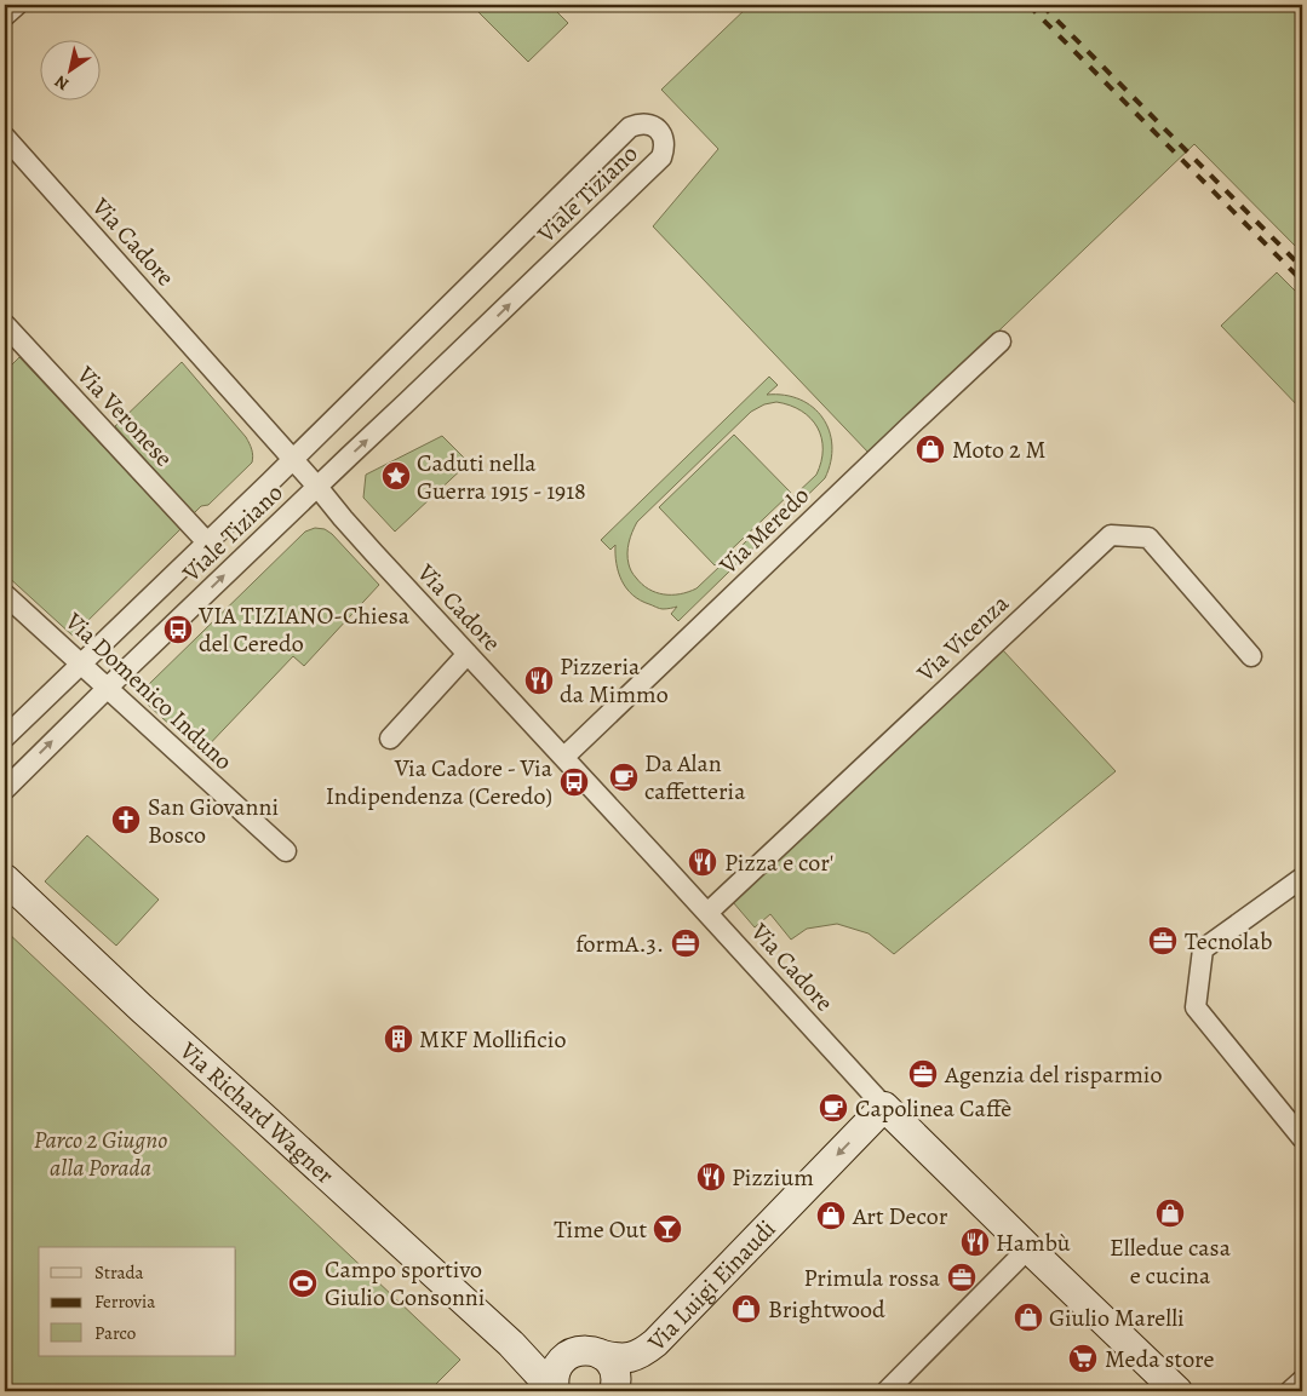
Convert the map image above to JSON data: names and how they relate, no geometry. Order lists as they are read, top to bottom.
{
  "streets": {
    "street": [
      "Viale Tiziano",
      "Via Cadore",
      "Via Veronese",
      "Via Meredo",
      "Via Vicenza",
      "Via Domenico Induno",
      "Via Richard Wagner",
      "Via Luigi Einaudi"
    ]
  },
  "crossings": [
    ["Viale Tiziano", "Via Cadore"],
    ["Viale Tiziano", "Via Veronese"],
    ["Viale Tiziano", "Via Domenico Induno"],
    ["Via Cadore", "Via Meredo"],
    ["Via Cadore", "Via Vicenza"],
    ["Via Cadore", "Via Luigi Einaudi"],
    ["Via Richard Wagner", "Via Luigi Einaudi"]
  ],
  "parks": ["Parco 2 Giugno alla Porada"],
  "places": {
    "shop": [
      "Moto 2 M",
      "Elledue casa e cucina",
      "Art Decor",
      "Brightwood",
      "Giulio Marelli"
    ],
    "place": ["Caduti nella Guerra 1915 - 1918"],
    "bus stop": ["VIA TIZIANO-Chiesa del Ceredo", "Via Cadore - Via Indipendenza (Ceredo)"],
    "restaurant": [
      "Pizzeria da Mimmo",
      "Pizza e cor'",
      "Pizzium",
      "Hambù"
    ],
    "cafe": ["Da Alan caffetteria", "Capolinea Caffè"],
    "church": ["San Giovanni Bosco"],
    "office": [
      "Tecnolab",
      "formA.3.",
      "Agenzia del risparmio",
      "Primula rossa"
    ],
    "building": ["MKF Mollificio"],
    "bar": ["Time Out"],
    "sports": ["Campo sportivo Giulio Consonni"],
    "supermarket": ["Meda store"]
  },
  "legend": ["Strada", "Ferrovia", "Parco"],
  "north": "bottom left"
}
